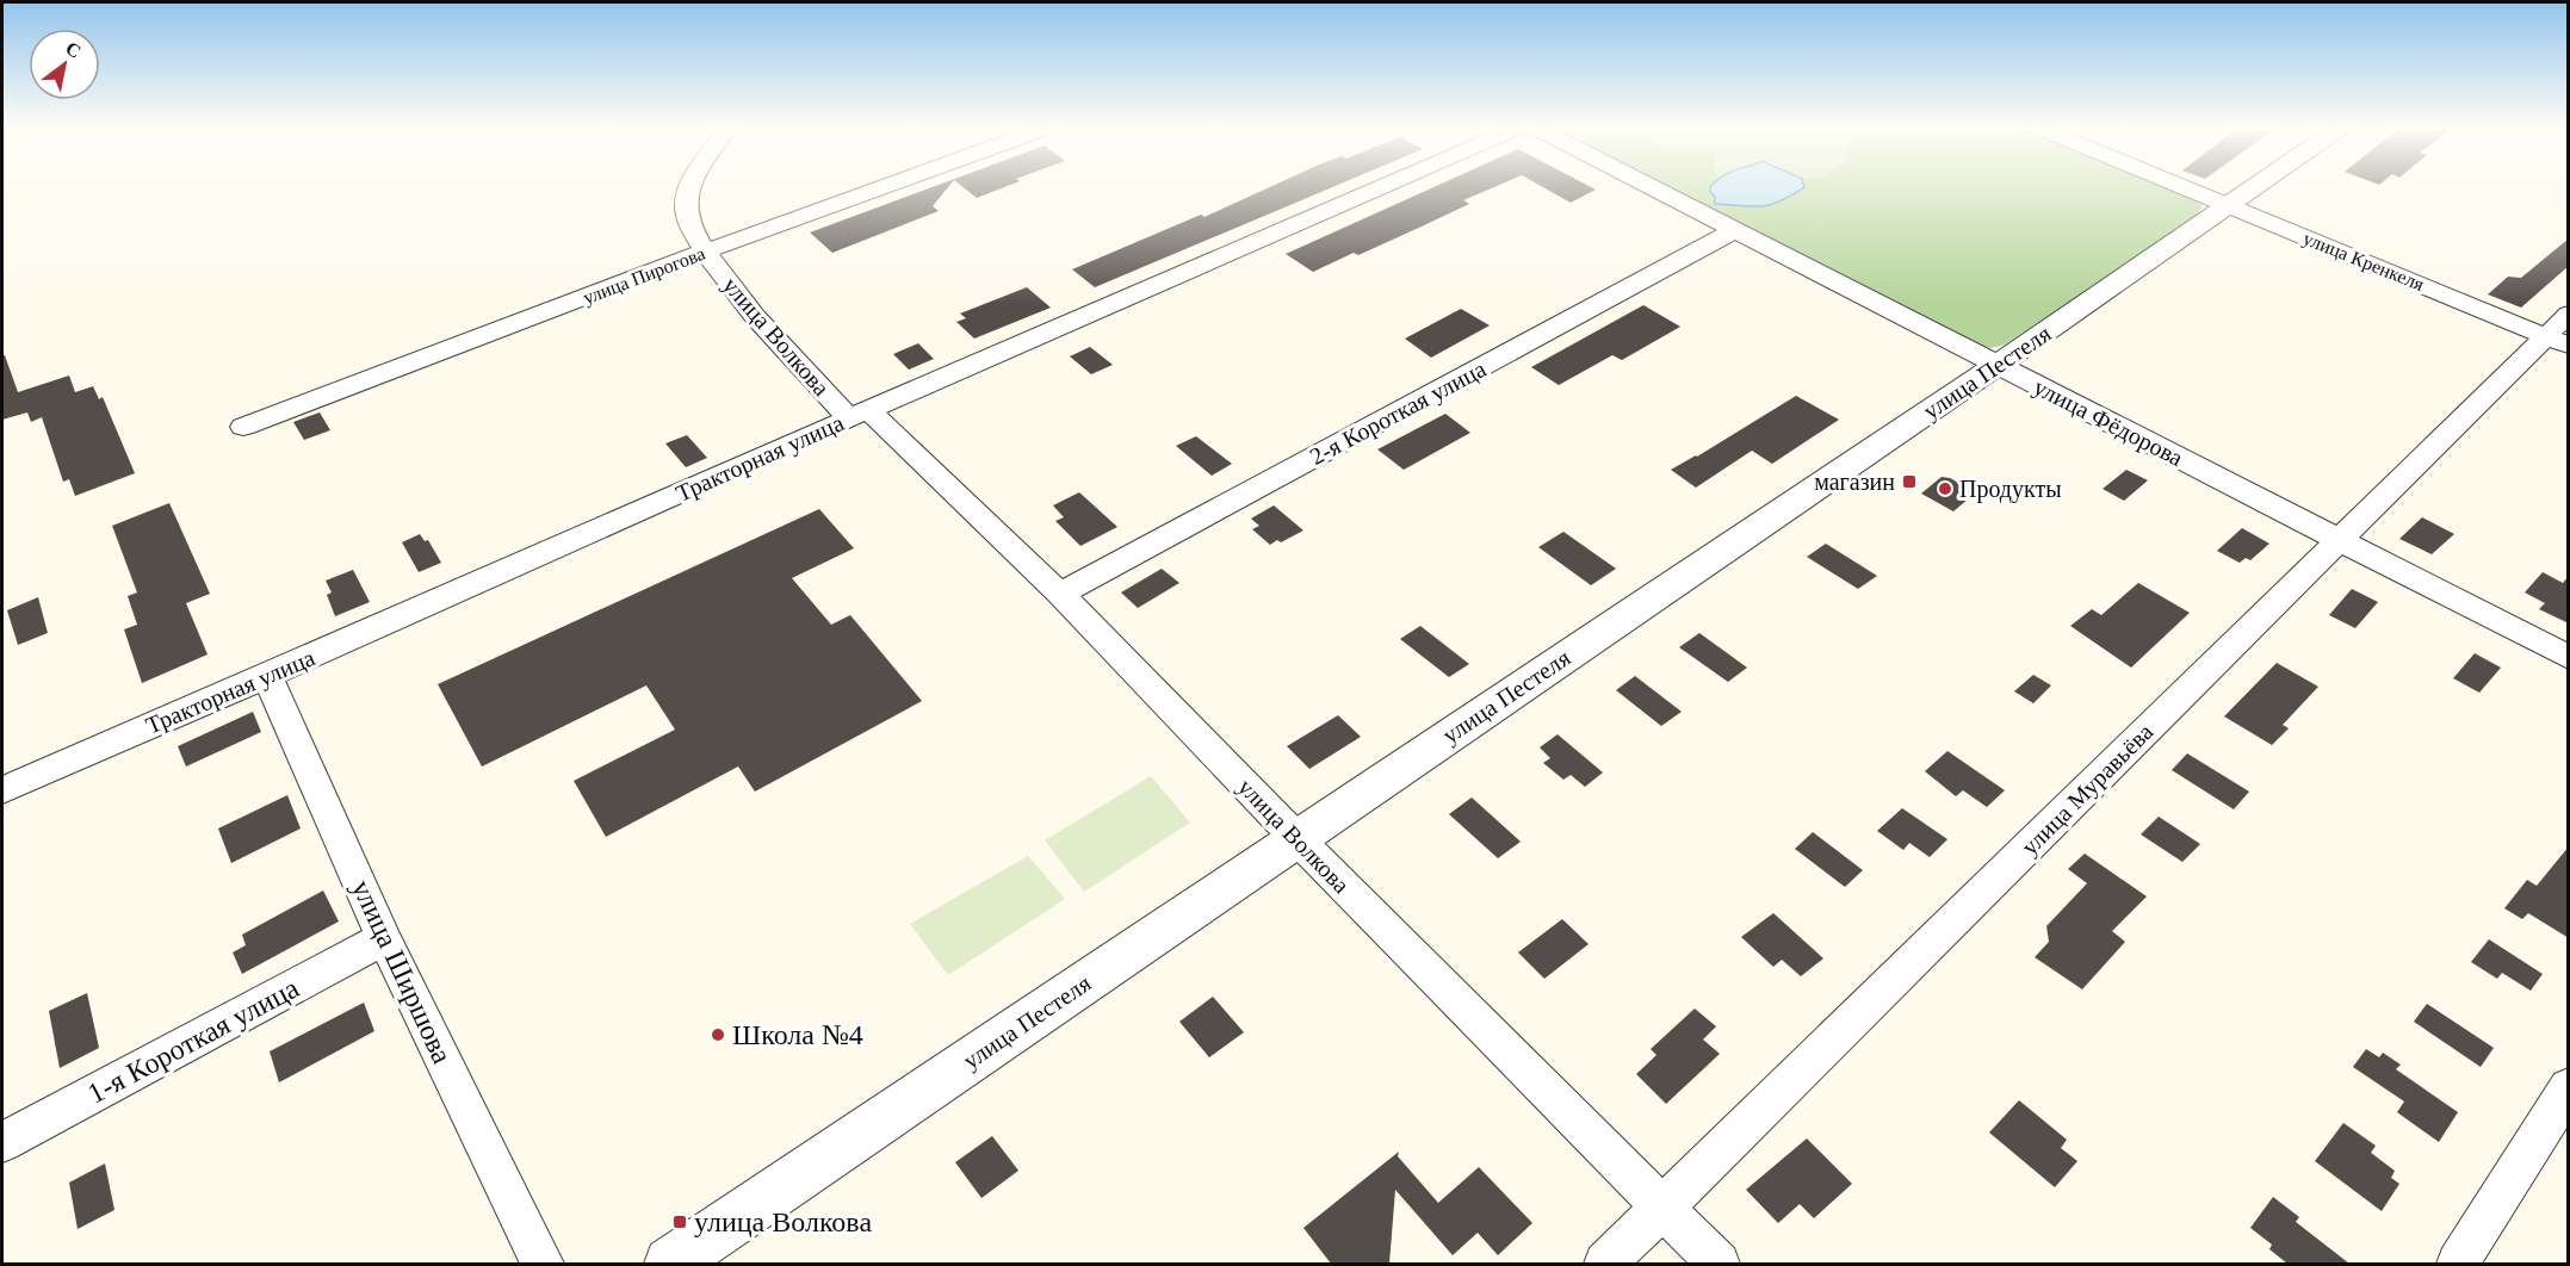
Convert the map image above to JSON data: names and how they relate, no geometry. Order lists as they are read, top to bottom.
{
  "streets": {
    "street": [
      "улица Кренкеля",
      "улица Пирогова",
      "улица Волкова",
      "улица Пестеля",
      "2-я Короткая улица",
      "улица Фёдорова",
      "Тракторная улица",
      "улица Муравьёва",
      "улица Ширшова",
      "1-я Короткая улица"
    ]
  },
  "crossings": [
    ["улица Кренкеля", "улица Пестеля"],
    ["улица Кренкеля", "улица Муравьёва"],
    ["улица Пирогова", "улица Волкова"],
    ["улица Волкова", "улица Пестеля"],
    ["улица Волкова", "2-я Короткая улица"],
    ["улица Волкова", "Тракторная улица"],
    ["улица Волкова", "улица Муравьёва"],
    ["улица Пестеля", "улица Фёдорова"],
    ["2-я Короткая улица", "улица Фёдорова"],
    ["улица Фёдорова", "улица Муравьёва"],
    ["Тракторная улица", "улица Ширшова"],
    ["улица Ширшова", "1-я Короткая улица"]
  ],
  "places": {
    "transit": ["магазин", "улица Волкова"],
    "other": ["Продукты", "Школа №4"]
  },
  "north": "top right"
}
